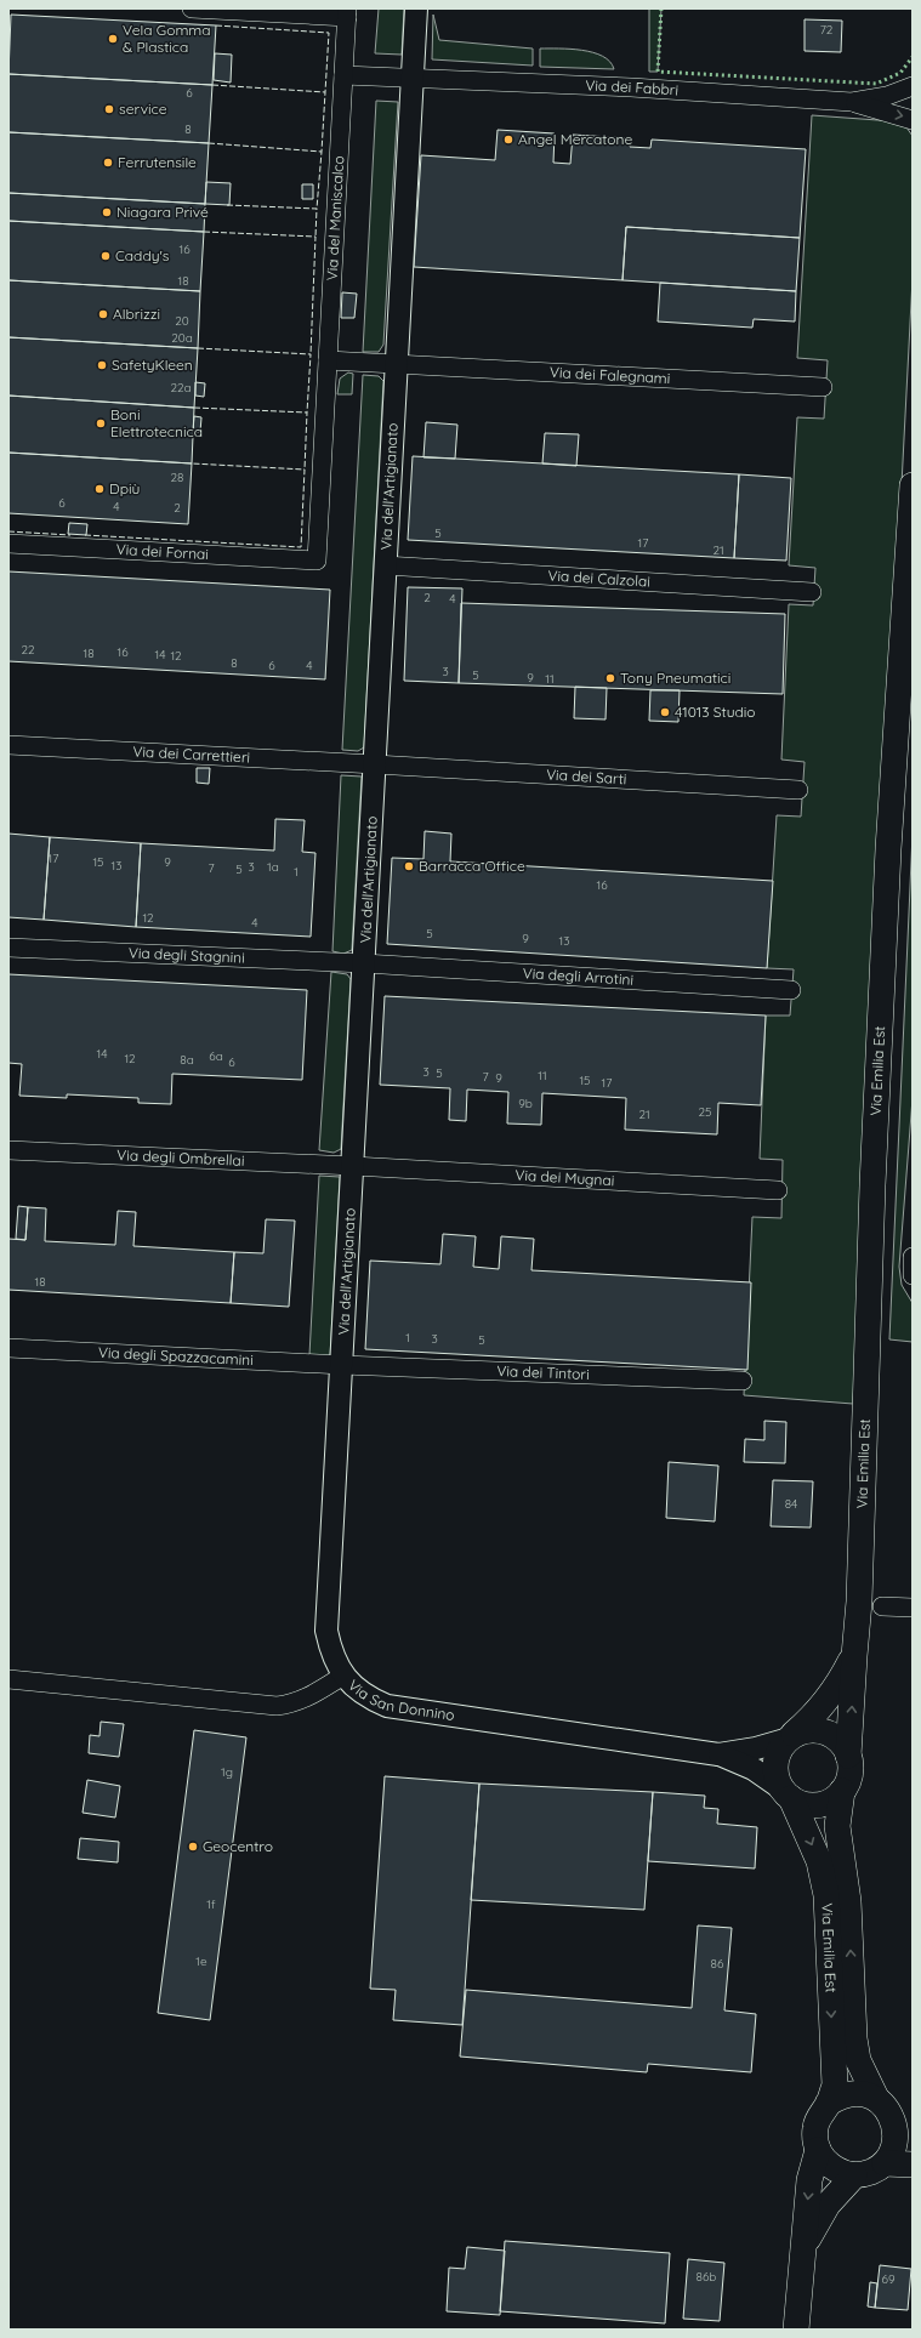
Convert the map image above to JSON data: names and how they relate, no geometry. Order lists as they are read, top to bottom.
{
  "streets": {
    "main road": ["Via Emilia Est"],
    "street": [
      "Via dei Fabbri",
      "Via del Maniscalco",
      "Via dei Falegnami",
      "Via dell'Artigianato",
      "Via dei Fornai",
      "Via dei Calzolai",
      "Via dei Carrettieri",
      "Via dei Sarti",
      "Via degli Stagnini",
      "Via degli Arrotini",
      "Via degli Ombrellai",
      "Via dei Mugnai",
      "Via degli Spazzacamini",
      "Via dei Tintori",
      "Via San Donnino"
    ]
  },
  "crossings": [
    ["Via dei Fabbri", "Via dell'Artigianato"],
    ["Via del Maniscalco", "Via dei Fornai"],
    ["Via dei Falegnami", "Via dell'Artigianato"],
    ["Via dell'Artigianato", "Via dei Calzolai"],
    ["Via dell'Artigianato", "Via dei Carrettieri"],
    ["Via dell'Artigianato", "Via dei Sarti"],
    ["Via dell'Artigianato", "Via degli Stagnini"],
    ["Via dell'Artigianato", "Via degli Arrotini"],
    ["Via dell'Artigianato", "Via degli Ombrellai"],
    ["Via dell'Artigianato", "Via dei Mugnai"],
    ["Via dell'Artigianato", "Via degli Spazzacamini"],
    ["Via dell'Artigianato", "Via dei Tintori"],
    ["Via dell'Artigianato", "Via San Donnino"],
    ["Via dei Carrettieri", "Via dei Sarti"],
    ["Via degli Stagnini", "Via degli Arrotini"],
    ["Via Emilia Est", "Via San Donnino"],
    ["Via degli Ombrellai", "Via dei Mugnai"],
    ["Via degli Spazzacamini", "Via dei Tintori"]
  ],
  "places": [
    "Vela Gomma & Plastica",
    "service",
    "Angel Mercatone",
    "Ferrutensile",
    "Niagara Privé",
    "Caddy's",
    "Albrizzi",
    "SafetyKleen",
    "Boni Elettrotecnica",
    "Dpiù",
    "Tony Pneumatici",
    "41013 Studio",
    "Barracca Office",
    "Geocentro"
  ],
  "house_numbers": [
    "72",
    "6",
    "8",
    "16",
    "18",
    "20",
    "20a",
    "22a",
    "28",
    "6",
    "4",
    "2",
    "5",
    "17",
    "21",
    "2",
    "4",
    "22",
    "16",
    "18",
    "14",
    "12",
    "8",
    "6",
    "4",
    "3",
    "5",
    "9",
    "11",
    "17",
    "15",
    "9",
    "13",
    "3",
    "1a",
    "7",
    "5",
    "1",
    "16",
    "12",
    "4",
    "5",
    "9",
    "13",
    "14",
    "6a",
    "12",
    "8a",
    "6",
    "3",
    "5",
    "11",
    "7",
    "9",
    "15",
    "17",
    "9b",
    "25",
    "21",
    "18",
    "1",
    "3",
    "5",
    "84",
    "1g",
    "1f",
    "1e",
    "86",
    "86b",
    "69"
  ]
}
